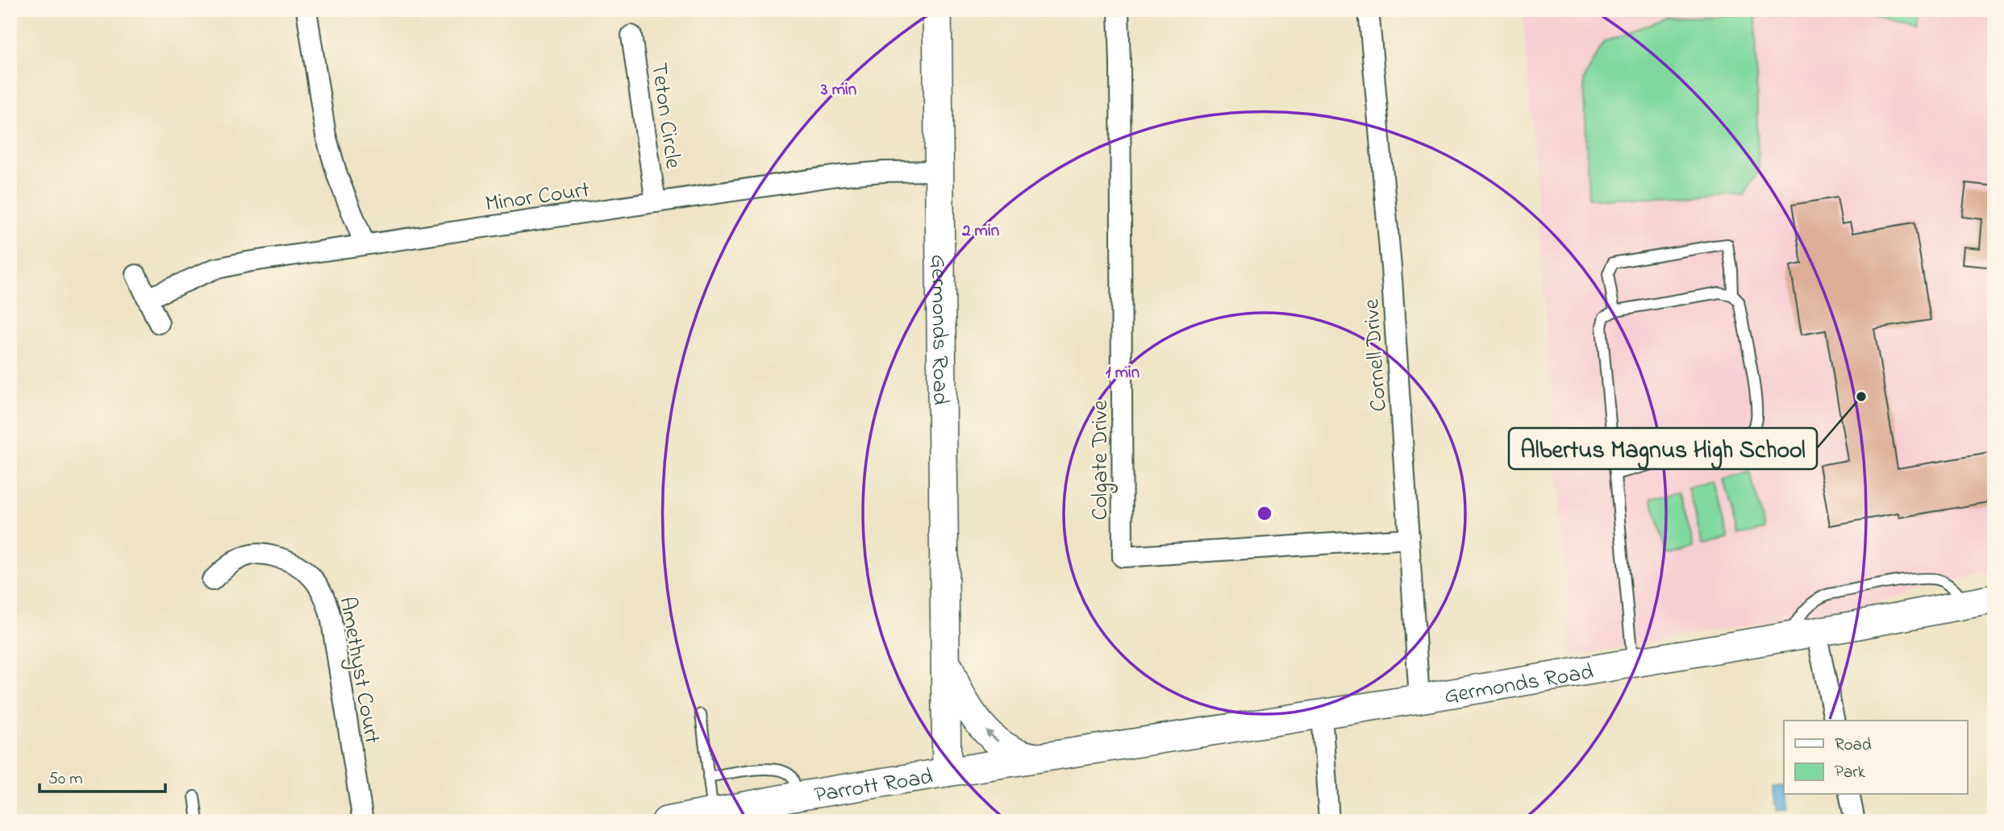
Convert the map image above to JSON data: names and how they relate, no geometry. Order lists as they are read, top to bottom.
{
  "streets": {
    "street": [
      "Teton Circle",
      "Minor Court",
      "Germonds Road",
      "Cornell Drive",
      "Colgate Drive",
      "Amethyst Court",
      "Parrott Road"
    ]
  },
  "crossings": [
    ["Teton Circle", "Minor Court"],
    ["Minor Court", "Germonds Road"],
    ["Germonds Road", "Cornell Drive"],
    ["Germonds Road", "Parrott Road"],
    ["Cornell Drive", "Colgate Drive"]
  ],
  "places": ["Albertus Magnus High School"],
  "legend": ["Road", "Park"],
  "scale_bar": "50 m",
  "rings": ["3 min", "2 min", "1 min"]
}
